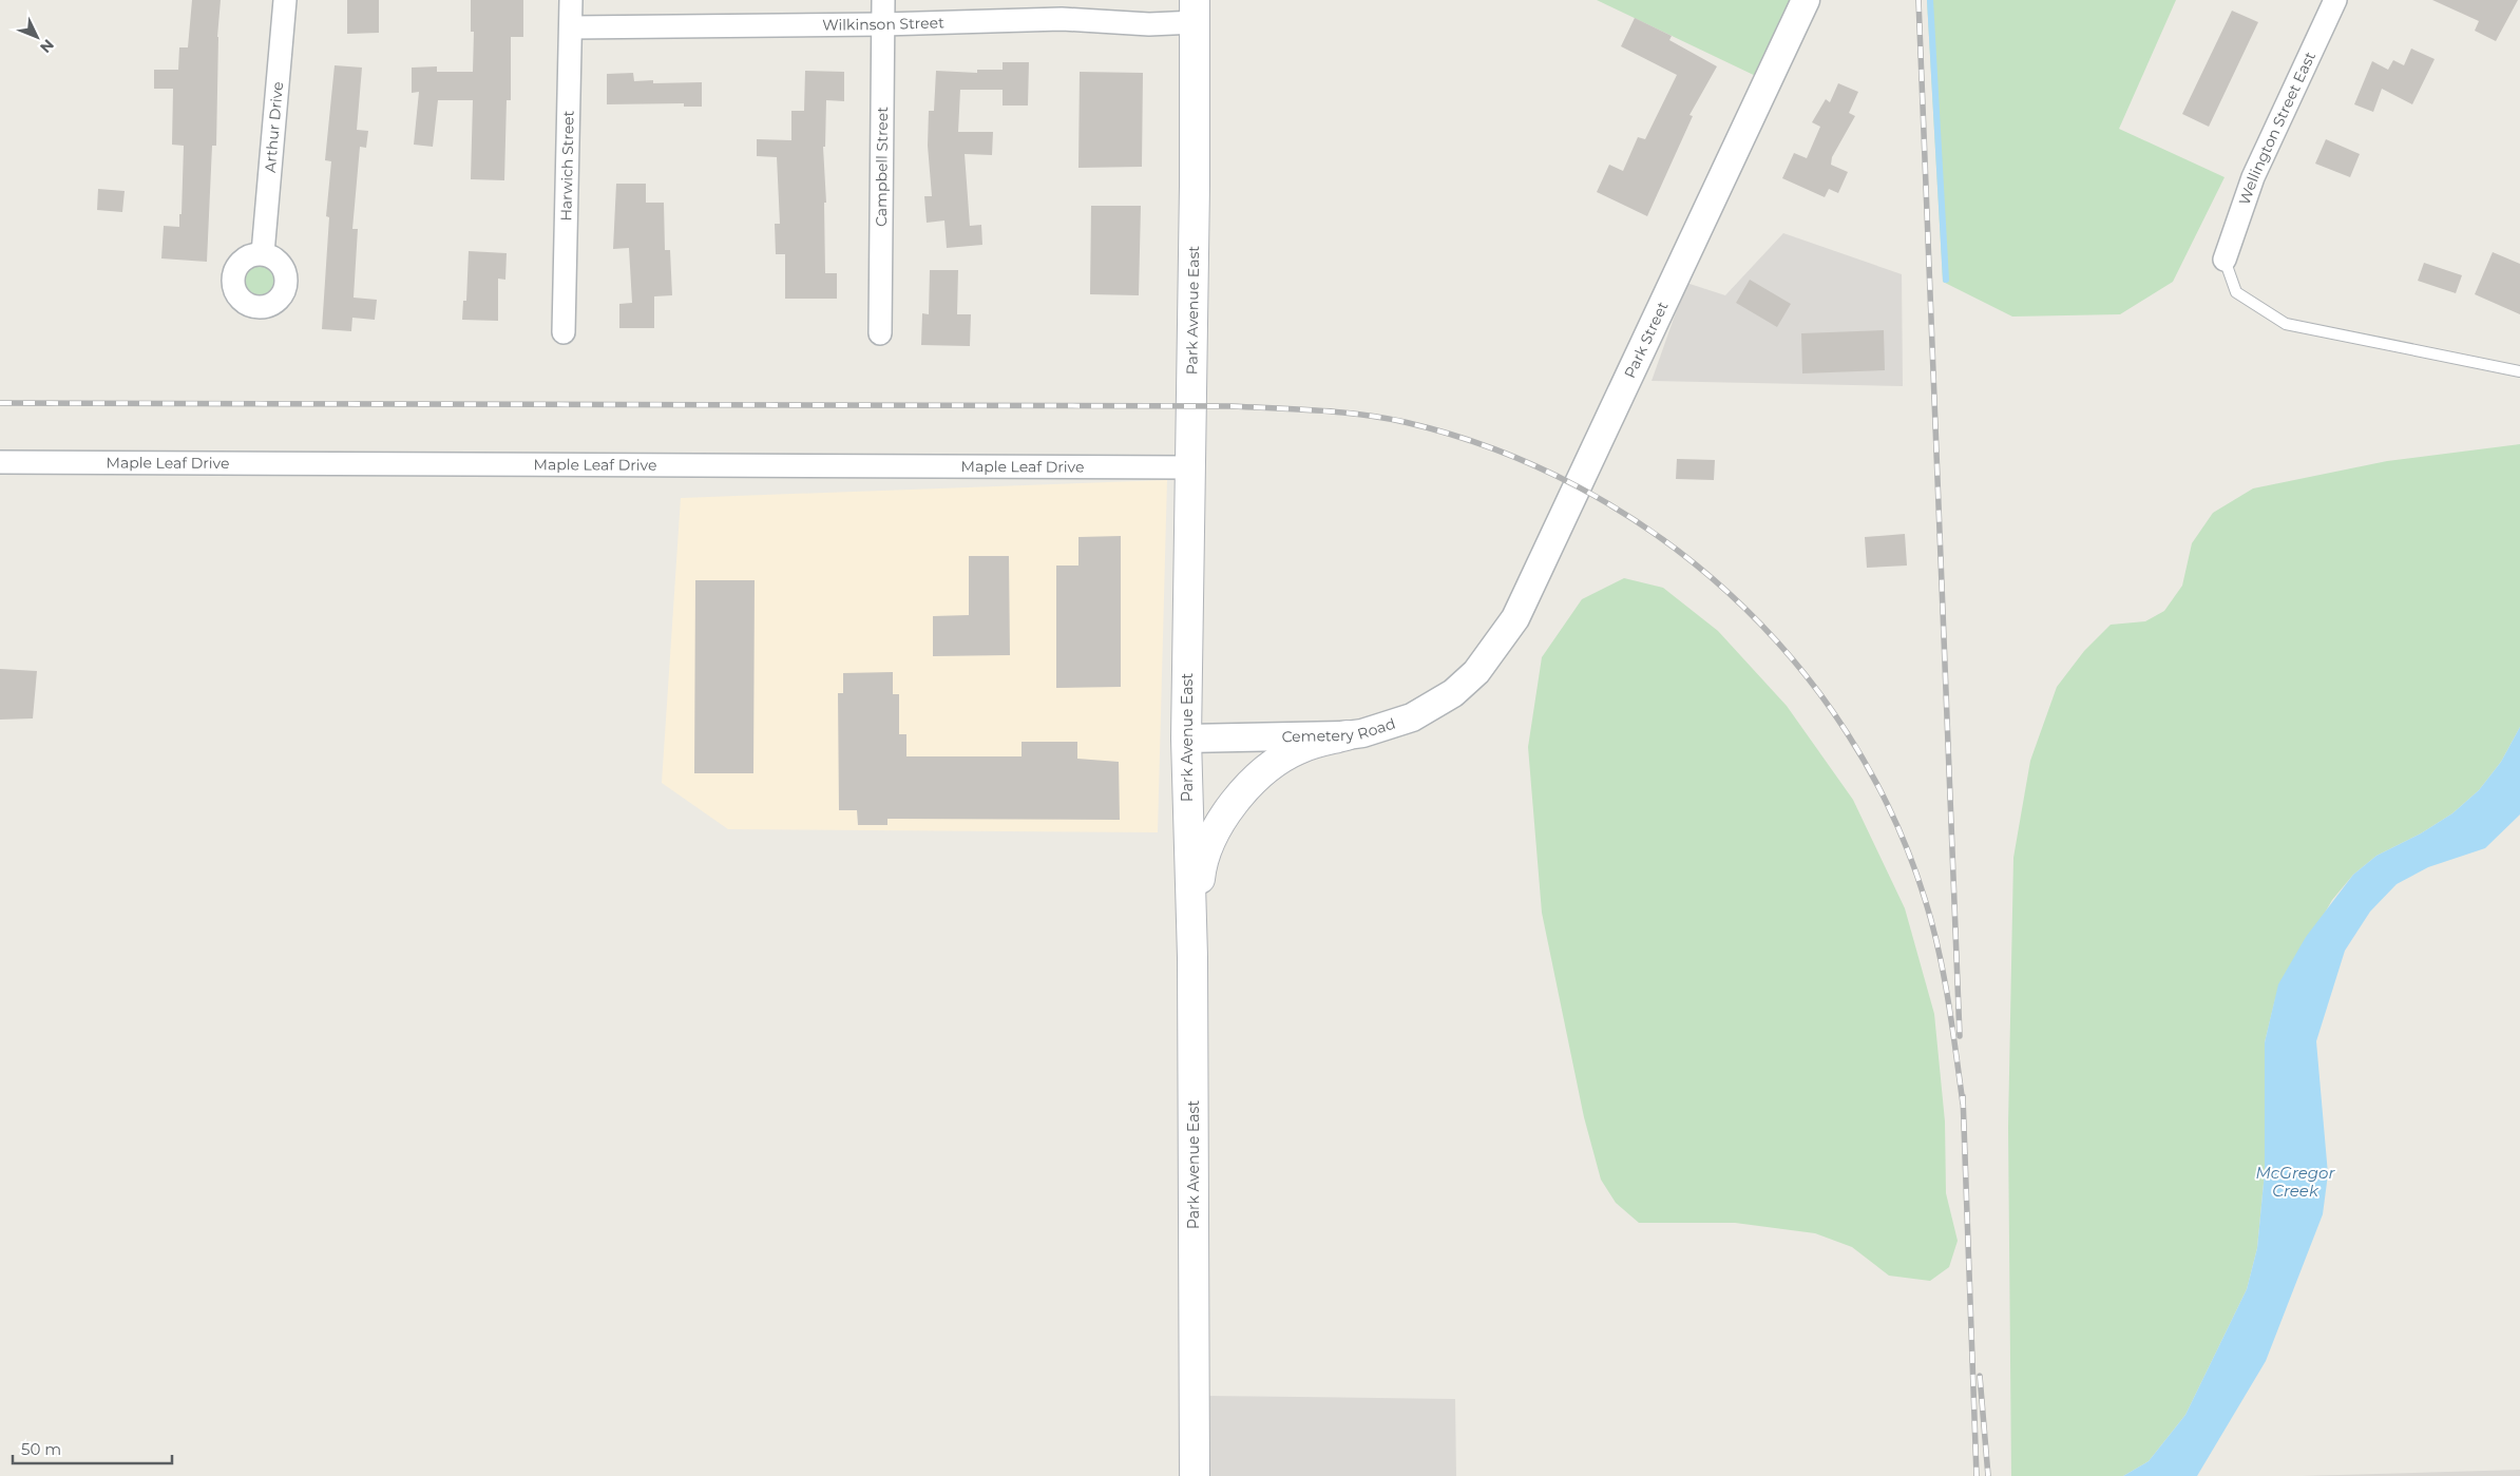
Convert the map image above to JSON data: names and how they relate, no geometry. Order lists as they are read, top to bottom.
{
  "streets": {
    "main road": ["Park Avenue East"],
    "street": [
      "Wilkinson Street",
      "Arthur Drive",
      "Wellington Street East",
      "Harwich Street",
      "Campbell Street",
      "Park Street",
      "Maple Leaf Drive",
      "Cemetery Road"
    ]
  },
  "crossings": [
    ["Wilkinson Street", "Harwich Street"],
    ["Wilkinson Street", "Campbell Street"],
    ["Wilkinson Street", "Park Avenue East"],
    ["Park Avenue East", "Maple Leaf Drive"],
    ["Park Avenue East", "Cemetery Road"],
    ["Park Street", "Cemetery Road"]
  ],
  "water": ["McGregor Creek"],
  "scale_bar": "50 m",
  "north": "bottom right"
}
